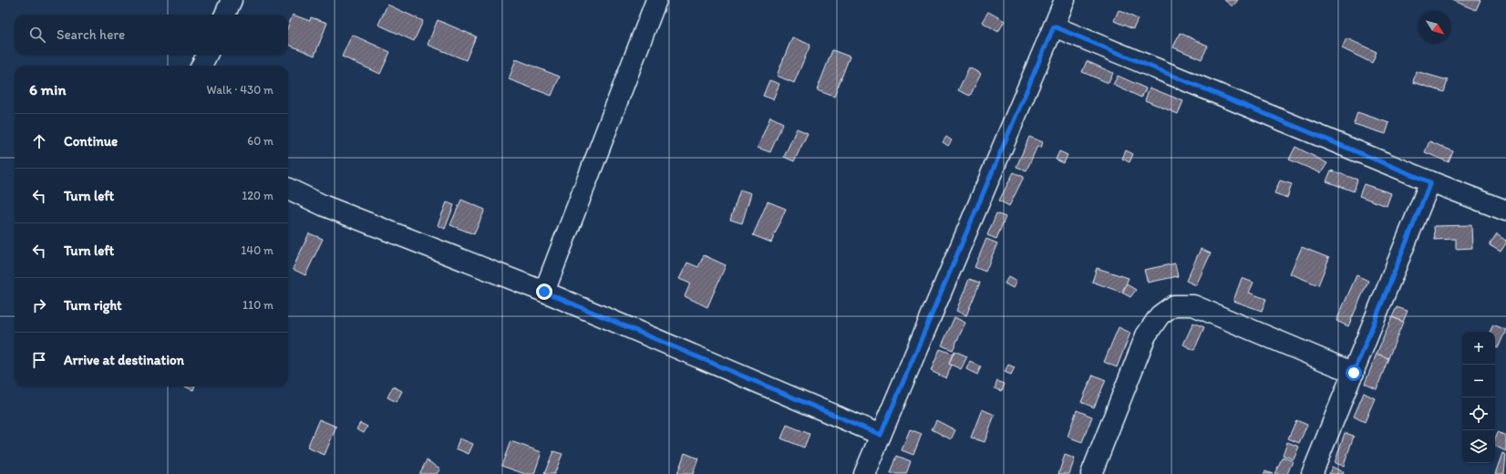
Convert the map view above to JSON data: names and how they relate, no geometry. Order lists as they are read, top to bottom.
{
  "north": "bottom right",
  "page": {
    "search": "Search here",
    "heading": ["6 min", "Walk · 430 m"],
    "list": [
      ["Continue", "60 m"],
      ["Turn left", "120 m"],
      ["Turn left", "140 m"],
      ["Turn right", "110 m"],
      "Arrive at destination"
    ],
    "map_buttons": ["+", "−"]
  }
}
